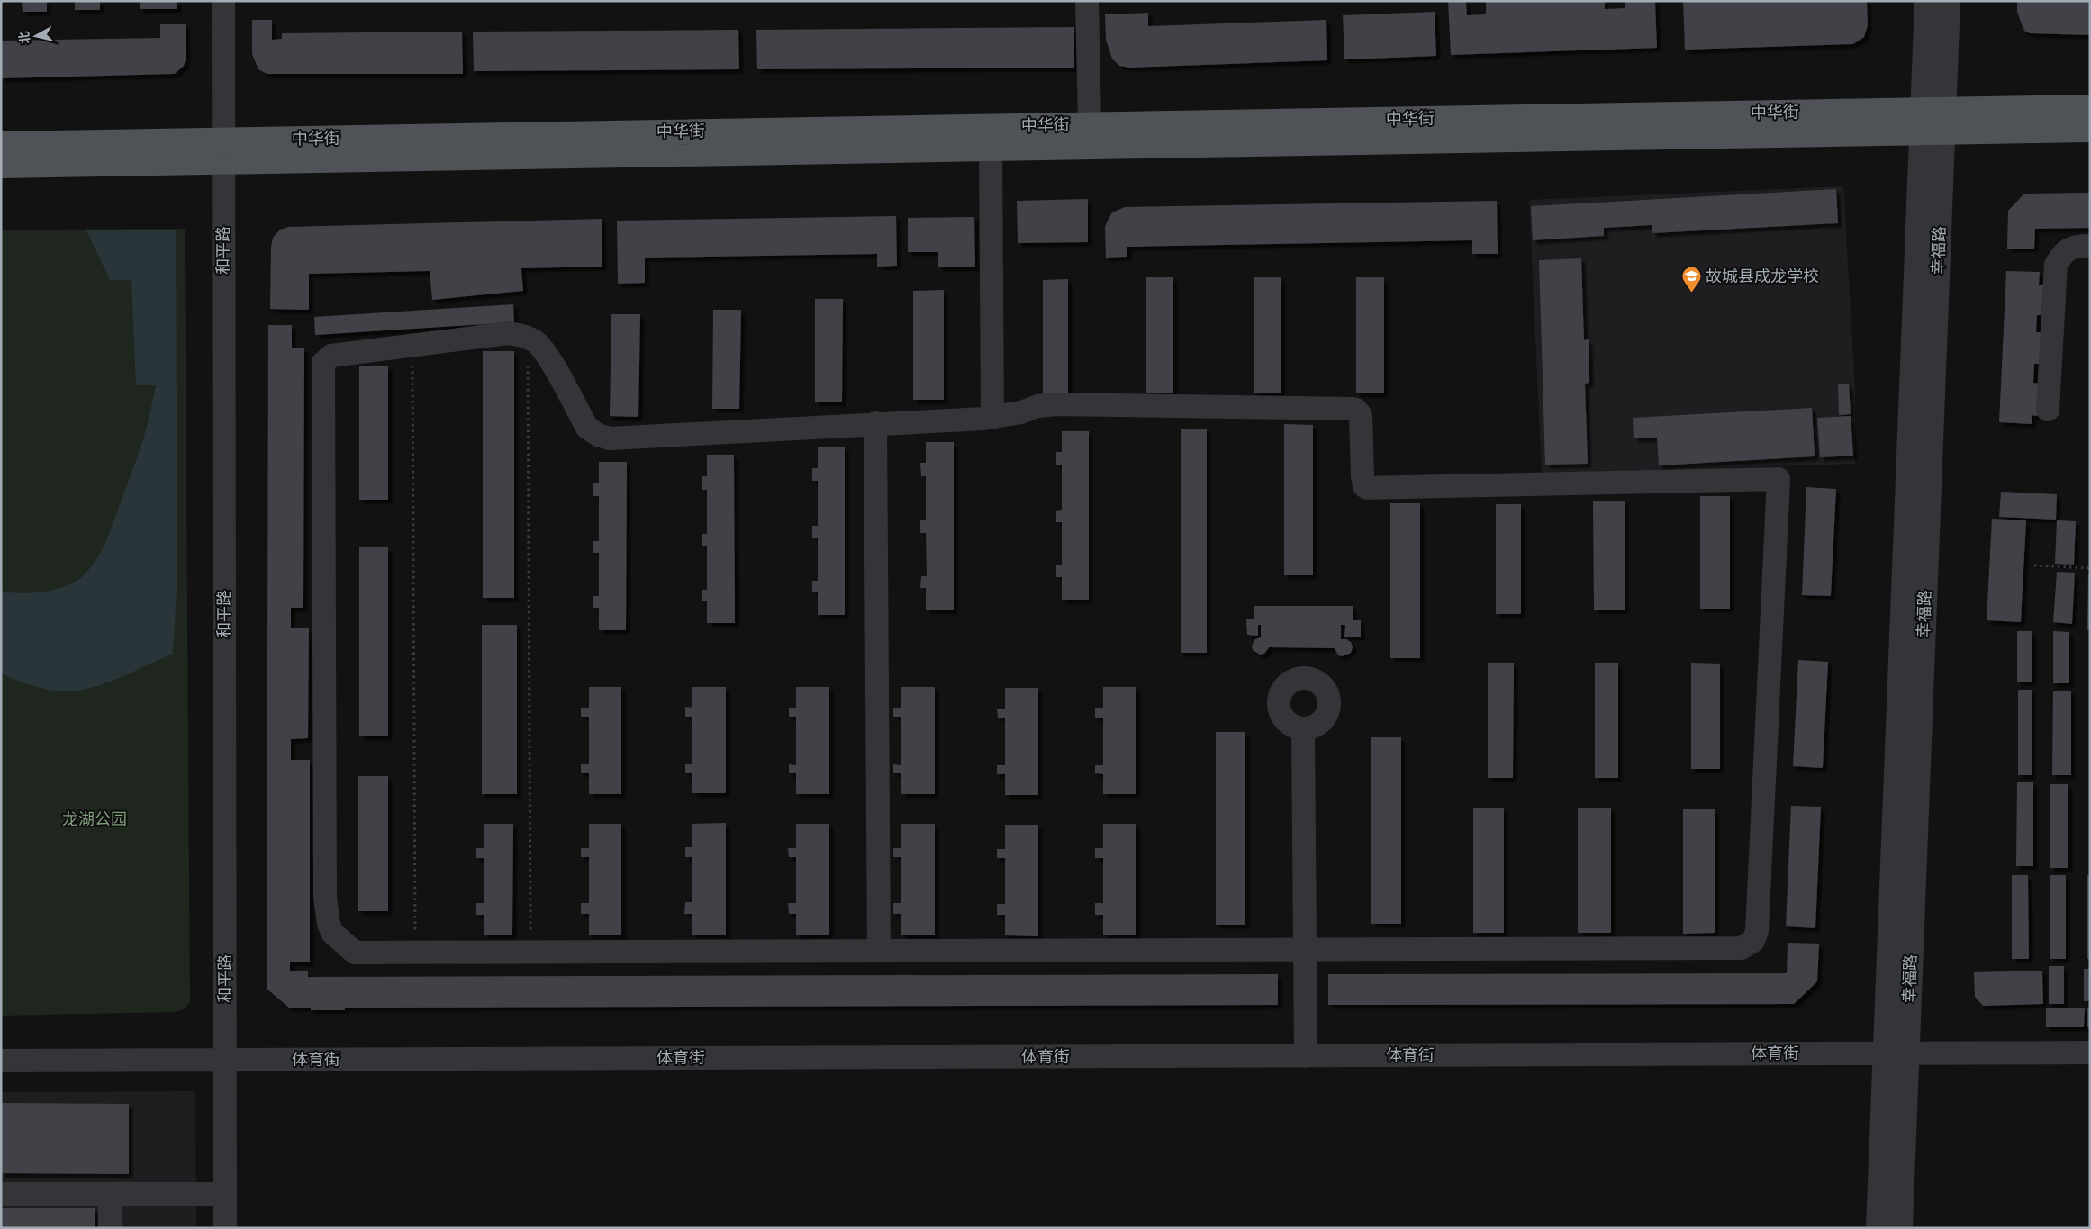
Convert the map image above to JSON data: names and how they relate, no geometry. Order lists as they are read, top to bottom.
{
  "streets": {
    "main road": ["中华街"],
    "street": ["和平路", "幸福路", "体育街"]
  },
  "crossings": [
    ["中华街", "和平路"],
    ["中华街", "幸福路"],
    ["和平路", "体育街"],
    ["幸福路", "体育街"]
  ],
  "parks": ["龙湖公园"],
  "places": {
    "school or university": ["故城县成龙学校"]
  },
  "north": "left"
}
